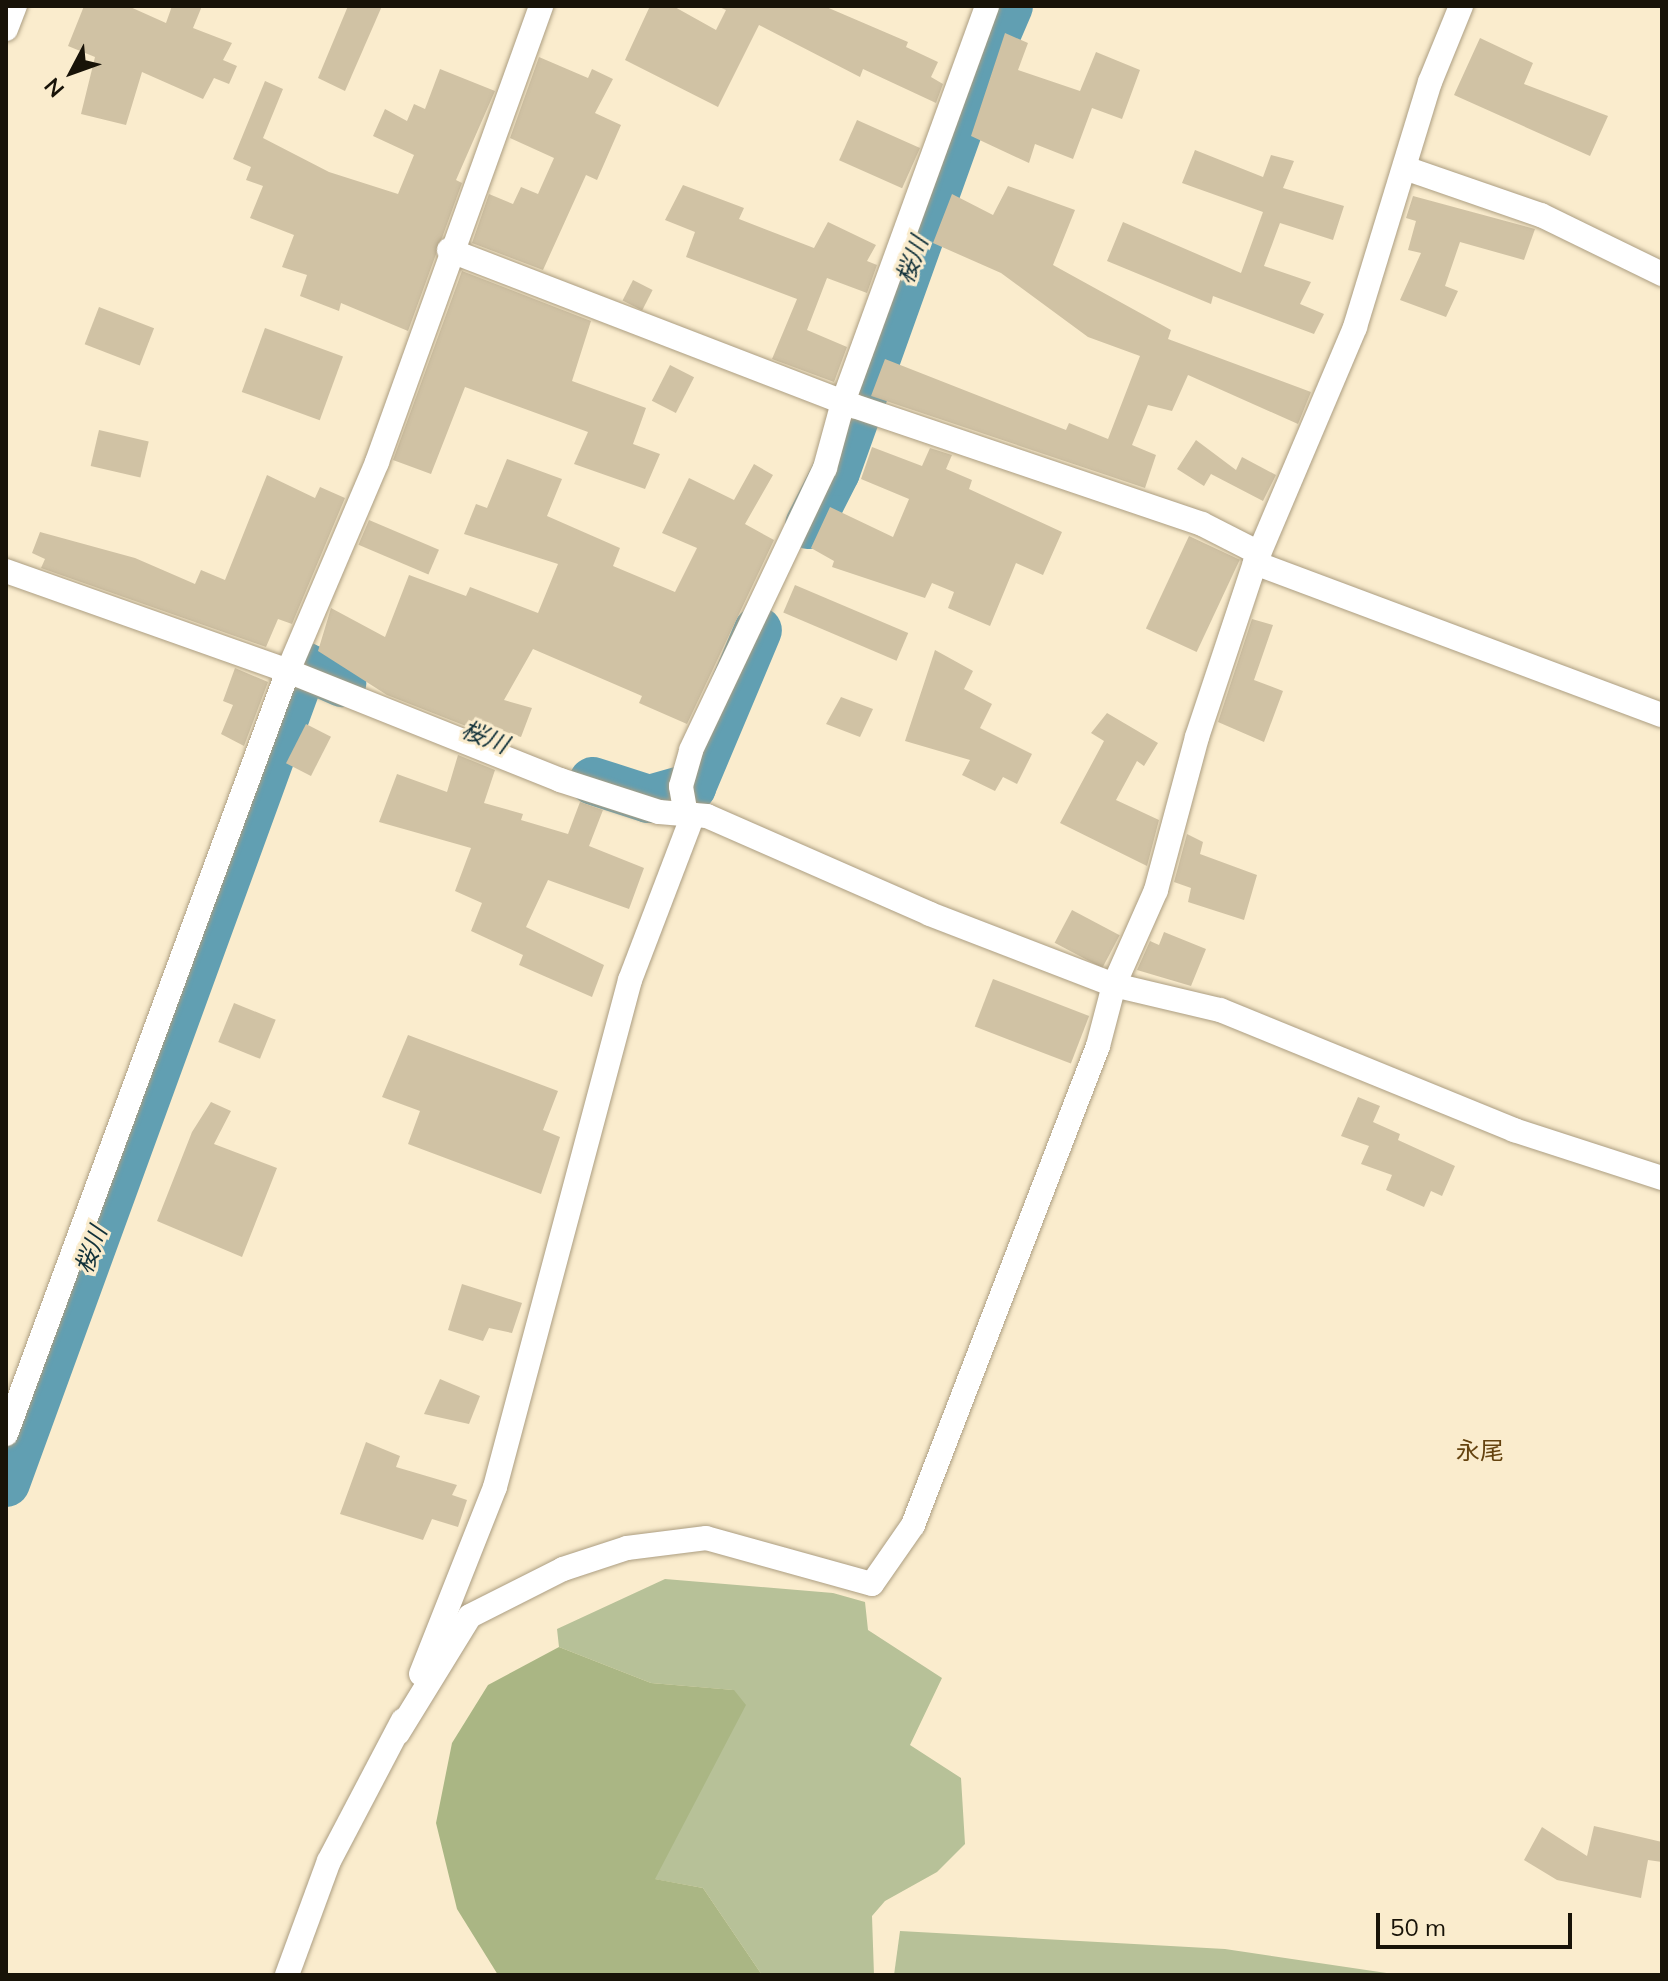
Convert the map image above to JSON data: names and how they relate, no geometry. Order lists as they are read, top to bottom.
{
  "districts": ["永尾"],
  "water": ["桜川"],
  "scale_bar": "50 m",
  "north": "bottom left"
}
